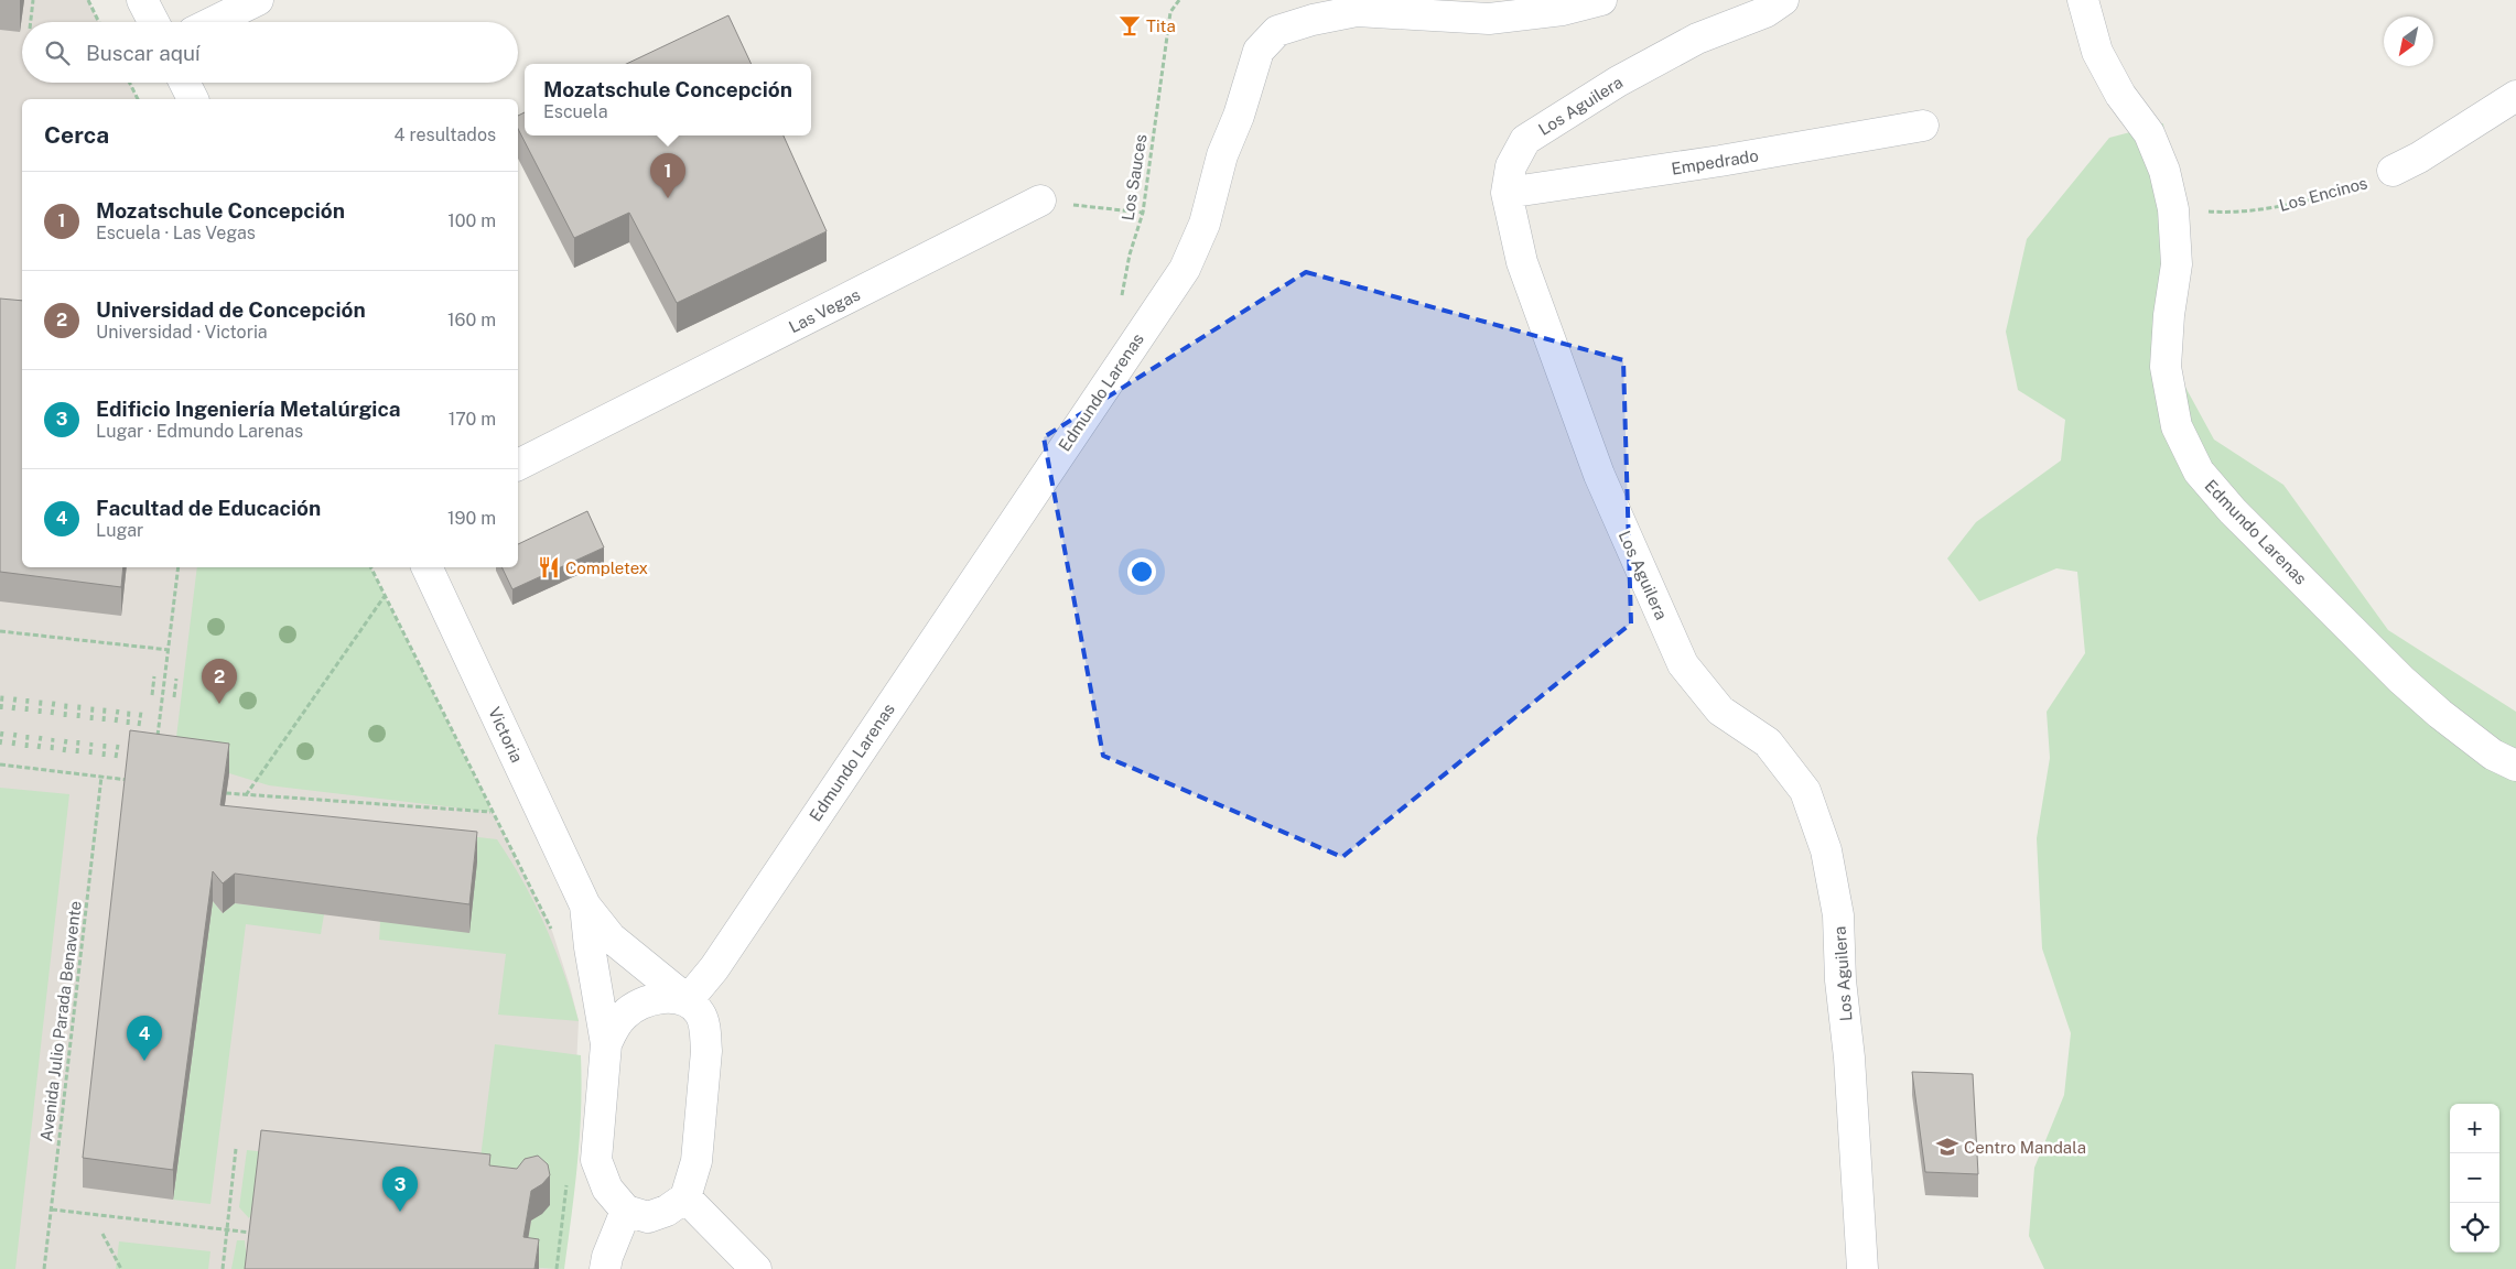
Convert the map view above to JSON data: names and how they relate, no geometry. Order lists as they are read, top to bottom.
{
  "streets": {
    "street": [
      "Los Aguilera",
      "Empedrado",
      "Las Vegas",
      "Edmundo Larenas",
      "Victoria"
    ],
    "path": ["Los Sauces", "Los Encinos", "Avenida Julio Parada Benavente"]
  },
  "crossings": [
    ["Los Aguilera", "Empedrado"],
    ["Los Encinos", "Edmundo Larenas"],
    ["Edmundo Larenas", "Victoria"]
  ],
  "places": {
    "bar": ["Tita"],
    "restaurant": ["Completex"],
    "school or university": ["Centro Mandala"]
  },
  "north": "bottom left",
  "page": {
    "search": "Buscar aquí",
    "popup": ["Mozatschule Concepción", "Escuela"],
    "heading": ["Cerca", "4 resultados"],
    "pins": [
      "1",
      "2",
      "4",
      "3"
    ],
    "list": [
      {
        "mark": "1",
        "name": "Mozatschule Concepción",
        "note": "Escuela · Las Vegas",
        "value": "100 m"
      },
      {
        "mark": "2",
        "name": "Universidad de Concepción",
        "note": "Universidad · Victoria",
        "value": "160 m"
      },
      {
        "mark": "3",
        "name": "Edificio Ingeniería Metalúrgica",
        "note": "Lugar · Edmundo Larenas",
        "value": "170 m"
      },
      {
        "mark": "4",
        "name": "Facultad de Educación",
        "note": "Lugar",
        "value": "190 m"
      }
    ],
    "map_buttons": ["+", "−"]
  }
}
